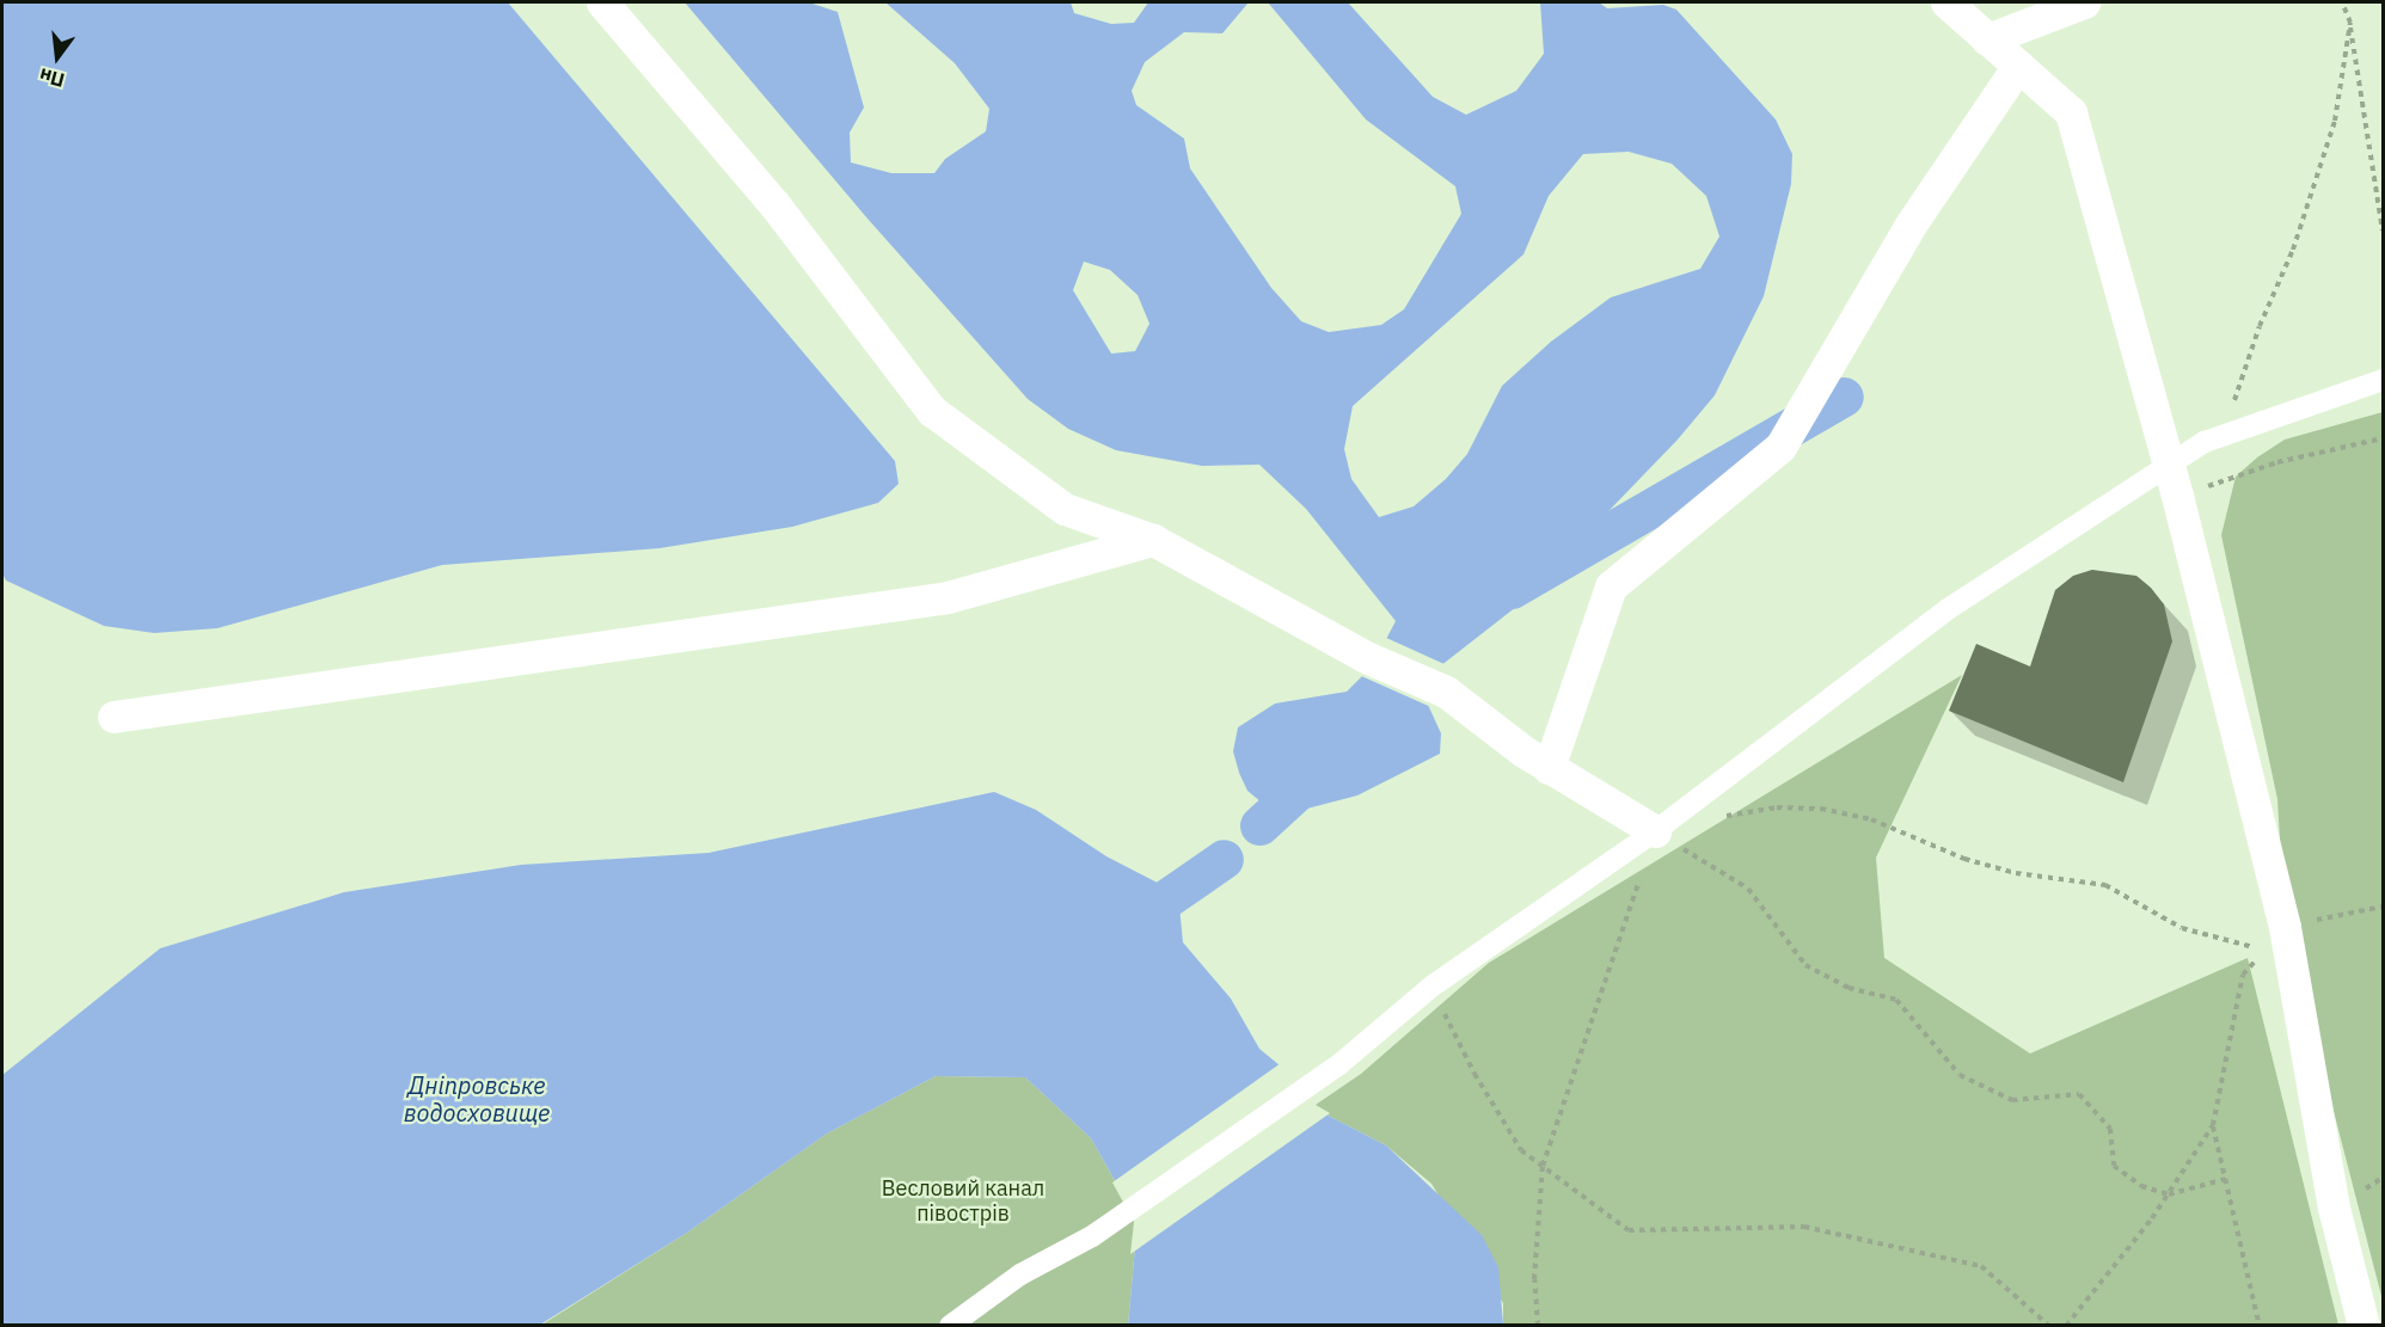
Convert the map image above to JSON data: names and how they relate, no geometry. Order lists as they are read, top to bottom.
{
  "water": ["Дніпровське водосховище"],
  "parks": ["Весловий канал півострів"],
  "north": "bottom"
}
